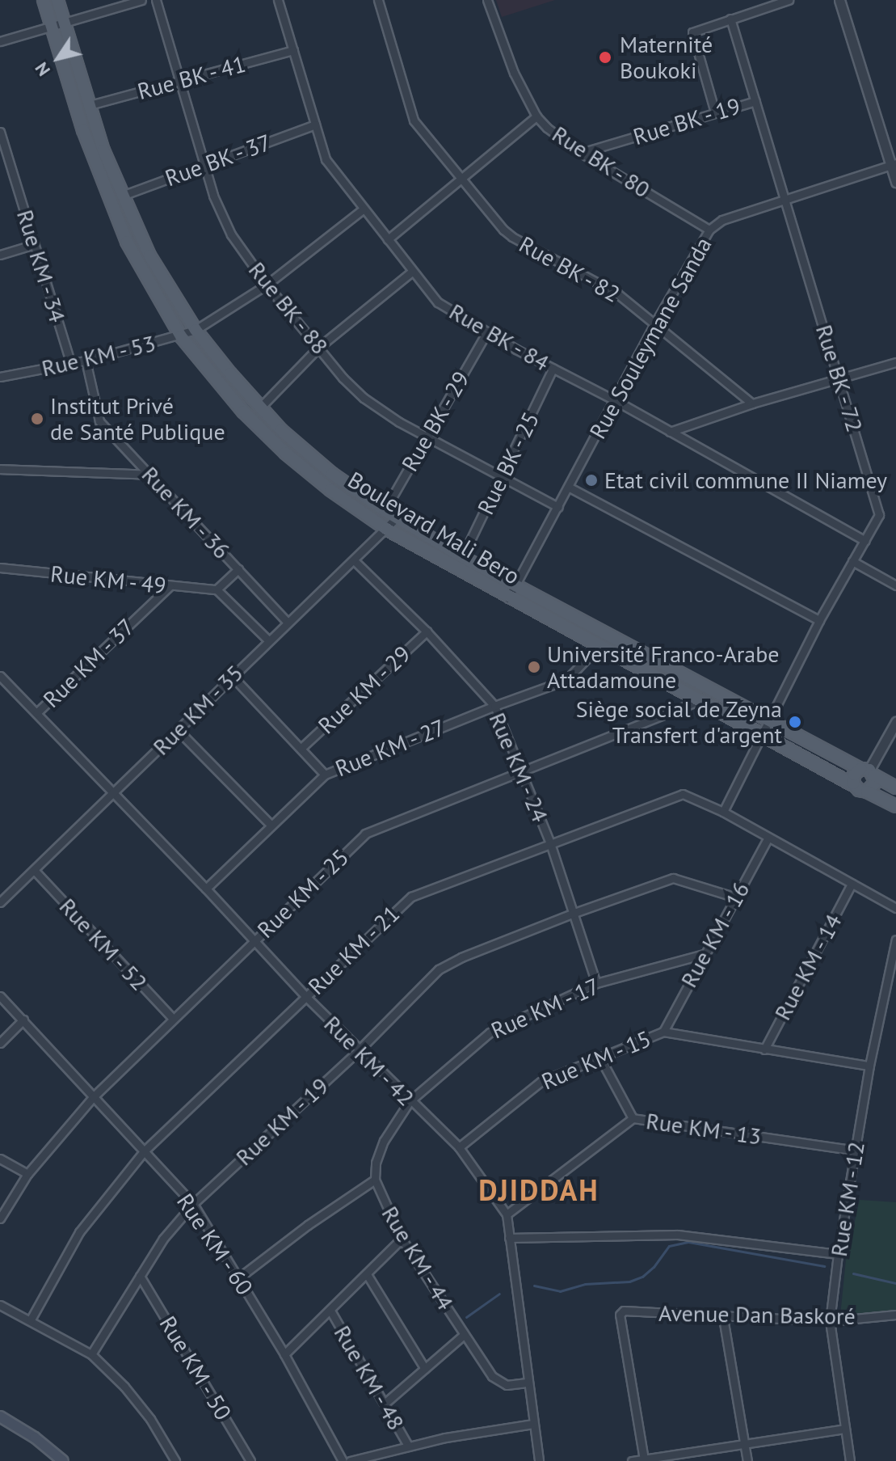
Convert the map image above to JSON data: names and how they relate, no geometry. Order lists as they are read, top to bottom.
{
  "streets": {
    "main road": ["Boulevard Mali Bero"],
    "street": [
      "Rue BK - 41",
      "Rue BK - 19",
      "Rue BK - 37",
      "Rue BK - 80",
      "Rue KM - 34",
      "Rue BK - 82",
      "Rue BK - 88",
      "Rue BK - 84",
      "Rue Souleymane Sanda",
      "Rue KM - 53",
      "Rue BK - 72",
      "Rue BK - 29",
      "Rue BK - 25",
      "Rue KM - 36",
      "Rue KM - 49",
      "Rue KM - 37",
      "Rue KM - 29",
      "Rue KM - 35",
      "Rue KM - 27",
      "Rue KM - 24",
      "Rue KM - 25",
      "Rue KM - 16",
      "Rue KM - 52",
      "Rue KM - 21",
      "Rue KM - 14",
      "Rue KM - 17",
      "Rue KM - 15",
      "Rue KM - 42",
      "Rue KM - 19",
      "Rue KM - 13",
      "Rue KM - 12",
      "Rue KM - 60",
      "Rue KM - 44",
      "Avenue Dan Baskoré",
      "Rue KM - 50",
      "Rue KM - 48"
    ]
  },
  "crossings": [
    ["Rue BK - 41", "Rue BK - 88"],
    ["Rue BK - 41", "Rue BK - 84"],
    ["Rue BK - 41", "Boulevard Mali Bero"],
    ["Rue BK - 19", "Rue BK - 80"],
    ["Rue BK - 19", "Rue BK - 72"],
    ["Rue BK - 37", "Rue BK - 88"],
    ["Rue BK - 37", "Rue BK - 84"],
    ["Rue BK - 37", "Boulevard Mali Bero"],
    ["Rue BK - 80", "Rue Souleymane Sanda"],
    ["Rue KM - 34", "Rue KM - 53"],
    ["Rue BK - 82", "Rue Souleymane Sanda"],
    ["Rue BK - 88", "Rue Souleymane Sanda"],
    ["Rue BK - 88", "Rue KM - 53"],
    ["Rue BK - 88", "Rue BK - 29"],
    ["Rue BK - 88", "Rue BK - 25"],
    ["Rue BK - 84", "Rue Souleymane Sanda"],
    ["Rue BK - 84", "Rue KM - 53"],
    ["Rue BK - 84", "Rue BK - 72"],
    ["Rue BK - 84", "Rue BK - 29"],
    ["Rue BK - 84", "Rue BK - 25"],
    ["Rue Souleymane Sanda", "Rue BK - 72"],
    ["Rue Souleymane Sanda", "Boulevard Mali Bero"],
    ["Rue KM - 53", "Rue KM - 36"],
    ["Rue KM - 53", "Boulevard Mali Bero"],
    ["Rue BK - 72", "Boulevard Mali Bero"],
    ["Rue BK - 72", "Rue KM - 21"],
    ["Rue BK - 29", "Boulevard Mali Bero"],
    ["Rue BK - 25", "Boulevard Mali Bero"],
    ["Rue KM - 36", "Rue KM - 35"],
    ["Boulevard Mali Bero", "Rue KM - 35"],
    ["Boulevard Mali Bero", "Rue KM - 27"],
    ["Boulevard Mali Bero", "Rue KM - 25"],
    ["Rue KM - 49", "Rue KM - 37"],
    ["Rue KM - 37", "Rue KM - 42"],
    ["Rue KM - 29", "Rue KM - 24"],
    ["Rue KM - 35", "Rue KM - 24"],
    ["Rue KM - 35", "Rue KM - 52"],
    ["Rue KM - 35", "Rue KM - 42"],
    ["Rue KM - 27", "Rue KM - 24"],
    ["Rue KM - 27", "Rue KM - 42"],
    ["Rue KM - 24", "Rue KM - 25"],
    ["Rue KM - 24", "Rue KM - 21"],
    ["Rue KM - 24", "Rue KM - 17"],
    ["Rue KM - 24", "Rue KM - 19"],
    ["Rue KM - 25", "Rue KM - 52"],
    ["Rue KM - 25", "Rue KM - 42"],
    ["Rue KM - 25", "Rue KM - 60"],
    ["Rue KM - 16", "Rue KM - 21"],
    ["Rue KM - 16", "Rue KM - 17"],
    ["Rue KM - 16", "Rue KM - 15"],
    ["Rue KM - 16", "Rue KM - 19"],
    ["Rue KM - 21", "Rue KM - 14"],
    ["Rue KM - 21", "Rue KM - 42"],
    ["Rue KM - 21", "Rue KM - 60"],
    ["Rue KM - 14", "Rue KM - 15"],
    ["Rue KM - 17", "Rue KM - 42"],
    ["Rue KM - 17", "Rue KM - 44"],
    ["Rue KM - 15", "Rue KM - 42"],
    ["Rue KM - 15", "Rue KM - 12"],
    ["Rue KM - 42", "Rue KM - 19"],
    ["Rue KM - 42", "Rue KM - 13"],
    ["Rue KM - 42", "Rue KM - 44"],
    ["Rue KM - 19", "Rue KM - 60"],
    ["Rue KM - 19", "Rue KM - 50"],
    ["Rue KM - 13", "Rue KM - 12"],
    ["Rue KM - 12", "Avenue Dan Baskoré"]
  ],
  "districts": ["DJIDDAH"],
  "places": [
    "Maternité Boukoki",
    "Institut Privé de Santé Publique",
    "Etat civil commune II Niamey",
    "Université Franco-Arabe Attadamoune",
    "Siège social de Zeyna Transfert d'argent"
  ],
  "north": "bottom left"
}
